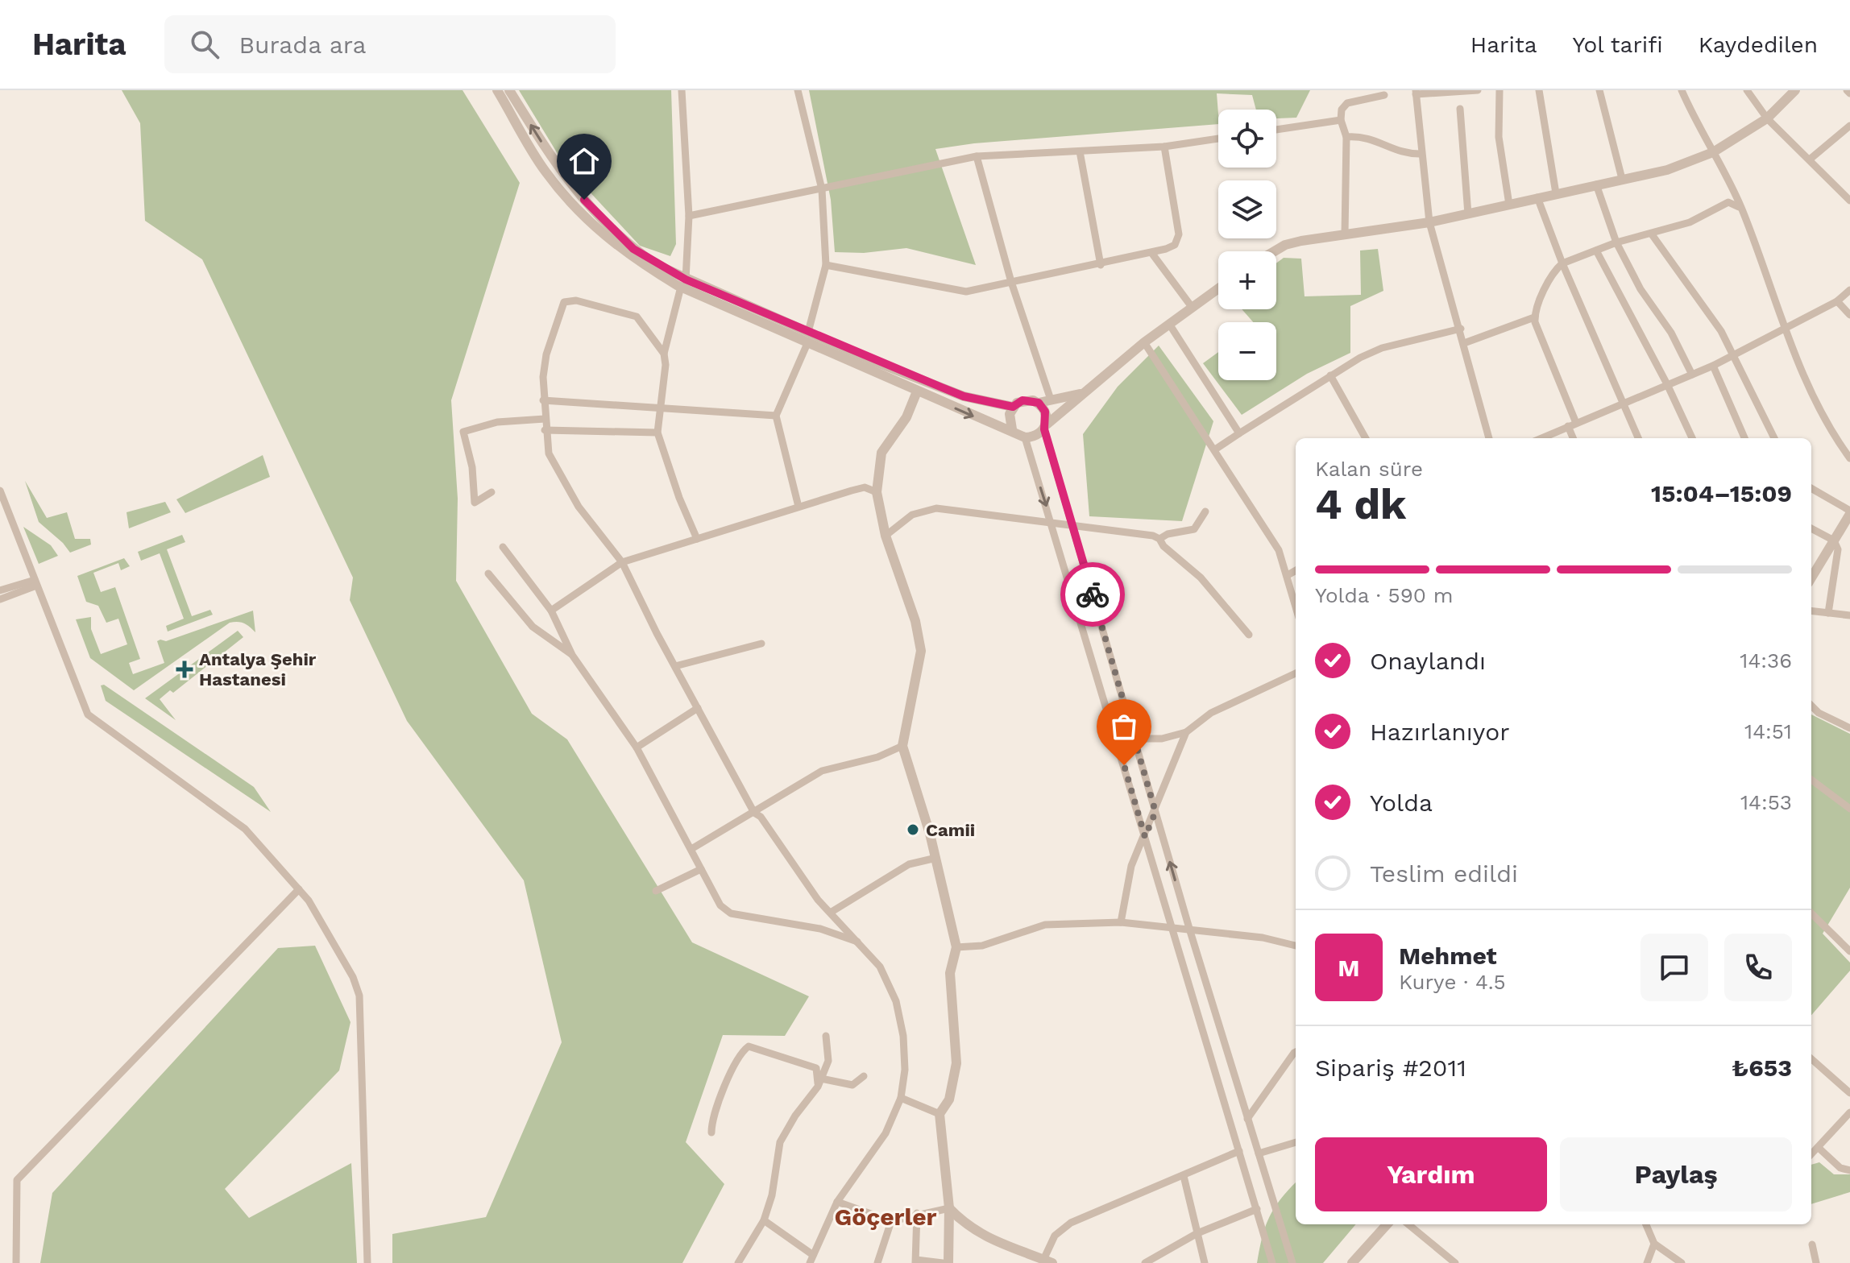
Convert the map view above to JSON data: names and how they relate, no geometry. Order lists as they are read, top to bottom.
{
  "districts": ["Göçerler"],
  "places": {
    "health": ["Antalya Şehir Hastanesi"],
    "other": ["Camii"]
  },
  "page": {
    "header": "Harita",
    "search": "Burada ara",
    "nav": ["Harita", "Yol tarifi", "Kaydedilen"],
    "map_buttons": ["+", "−"],
    "heading": ["4 dk", "Kalan süre", "15:04–15:09"],
    "panel": [
      "Mehmet",
      "Kurye · 4.5",
      "Sipariş #2011",
      "₺653"
    ],
    "bar": "Yolda · 590 m",
    "list": [
      ["Onaylandı", "14:36"],
      ["Hazırlanıyor", "14:51"],
      ["Yolda", "14:53"],
      "Teslim edildi"
    ],
    "round": "M",
    "buttons": ["Yardım", "Paylaş"]
  }
}
